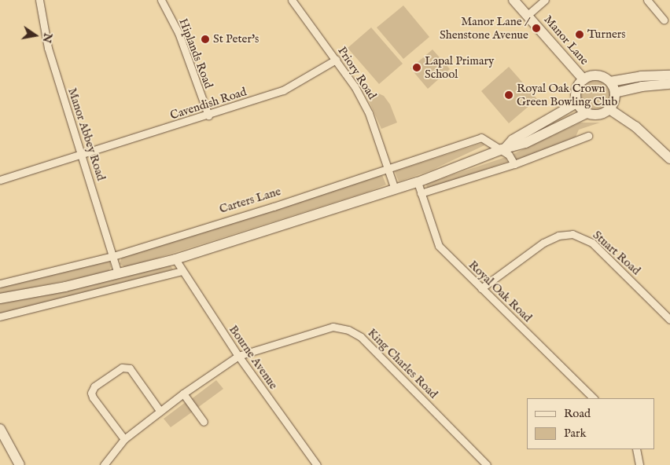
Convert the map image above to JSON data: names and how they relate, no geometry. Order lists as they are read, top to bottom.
{
  "streets": {
    "street": [
      "Manor Lane",
      "Hiplands Road",
      "Priory Road",
      "Cavendish Road",
      "Manor Abbey Road",
      "Carters Lane",
      "Stuart Road",
      "Royal Oak Road",
      "Bourne Avenue",
      "King Charles Road"
    ]
  },
  "crossings": [
    ["Hiplands Road", "Cavendish Road"],
    ["Priory Road", "Cavendish Road"],
    ["Priory Road", "Carters Lane"],
    ["Cavendish Road", "Manor Abbey Road"],
    ["Manor Abbey Road", "Carters Lane"],
    ["Stuart Road", "Royal Oak Road"],
    ["Bourne Avenue", "King Charles Road"]
  ],
  "places": [
    "Manor Lane / Shenstone Avenue",
    "Turners",
    "St Peter's",
    "Lapal Primary School",
    "Royal Oak Crown Green Bowling Club"
  ],
  "legend": ["Road", "Park"],
  "north": "right"
}
